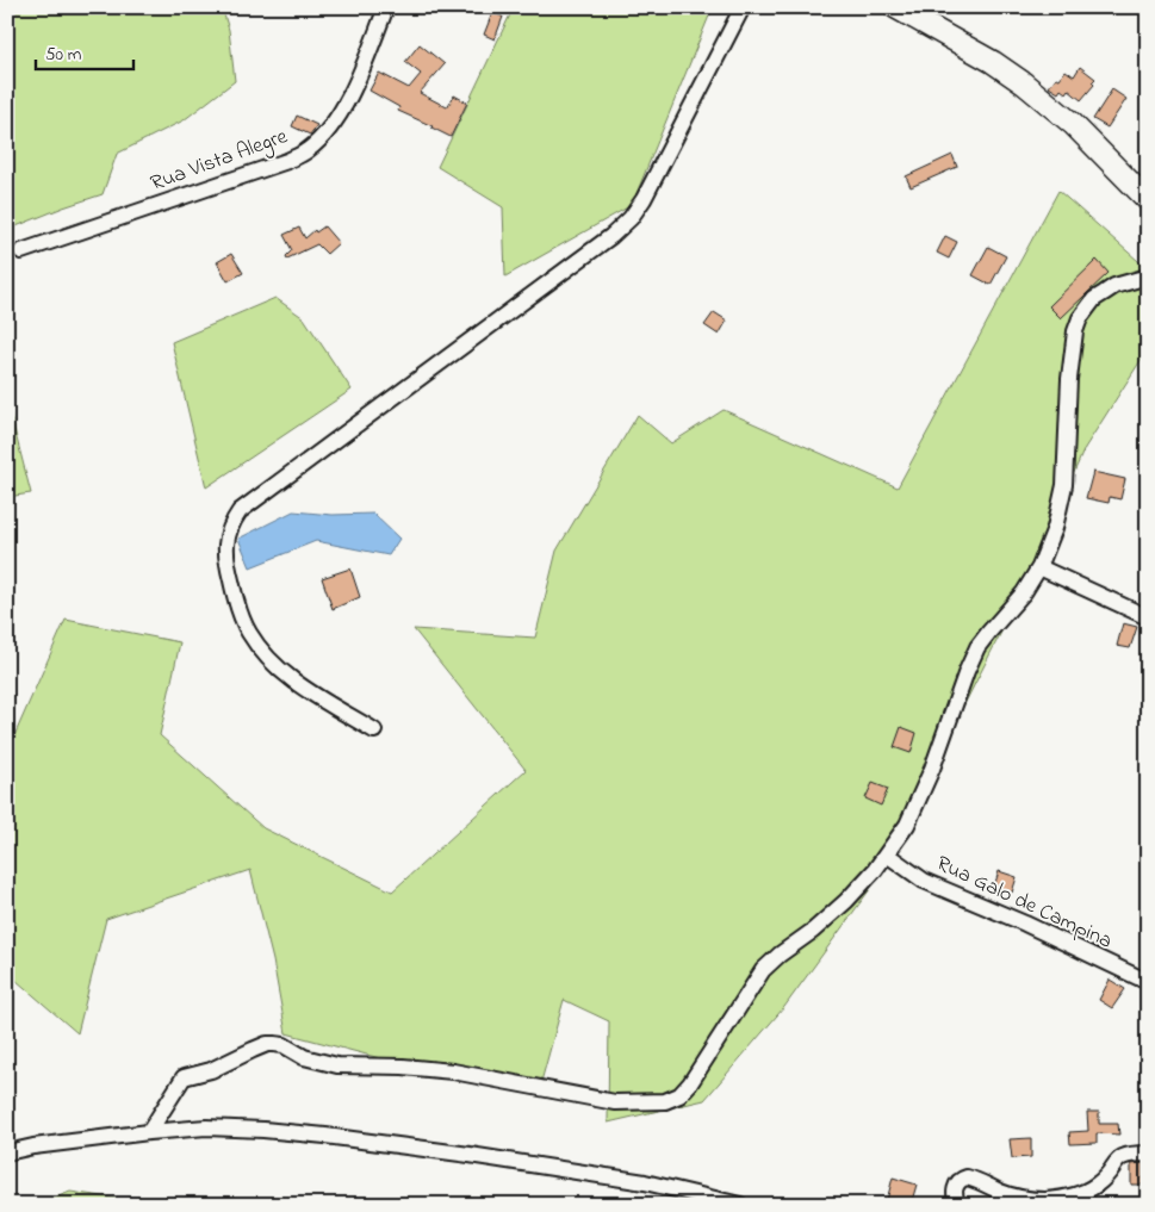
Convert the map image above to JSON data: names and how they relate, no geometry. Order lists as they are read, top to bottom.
{
  "streets": {
    "street": ["Rua Vista Alegre", "Rua Galo de Campina"]
  },
  "scale_bar": "50 m"
}
